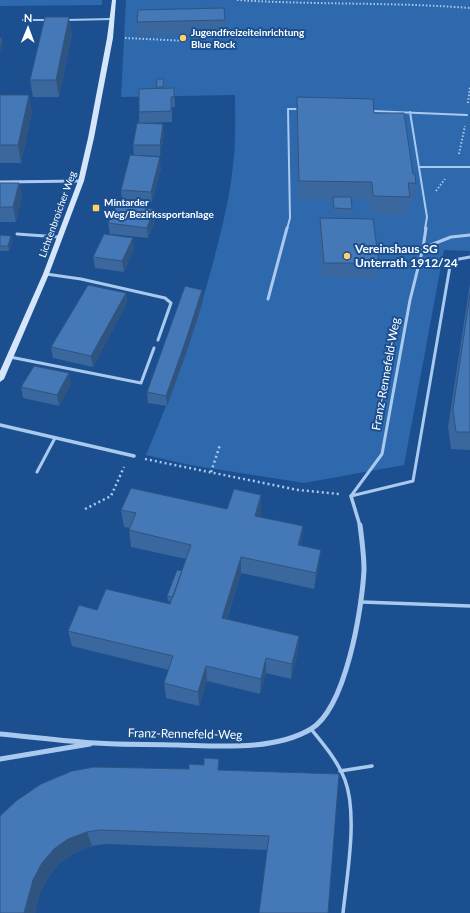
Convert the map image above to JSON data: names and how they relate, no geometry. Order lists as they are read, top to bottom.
{
  "streets": {
    "street": ["Lichtenbroicher Weg", "Franz-Rennefeld-Weg"]
  },
  "places": {
    "other": ["Jugendfreizeiteinrichtung Blue Rock", "Vereinshaus SG Unterrath 1912/24"],
    "transit": ["Mintarder Weg/Bezirkssportanlage"]
  },
  "north": "top"
}
